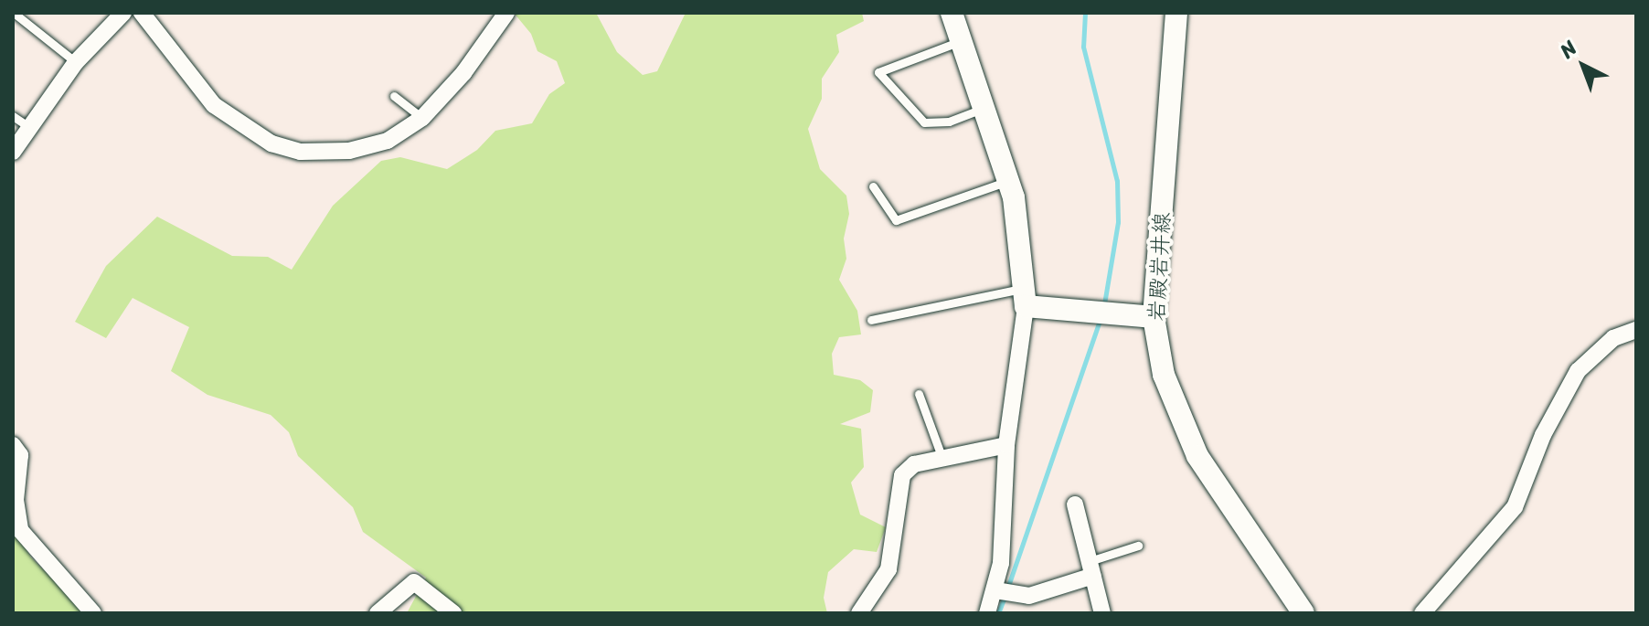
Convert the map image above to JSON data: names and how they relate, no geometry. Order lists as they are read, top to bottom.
{
  "streets": {
    "main road": ["岩殿岩井線"]
  },
  "north": "top left"
}
